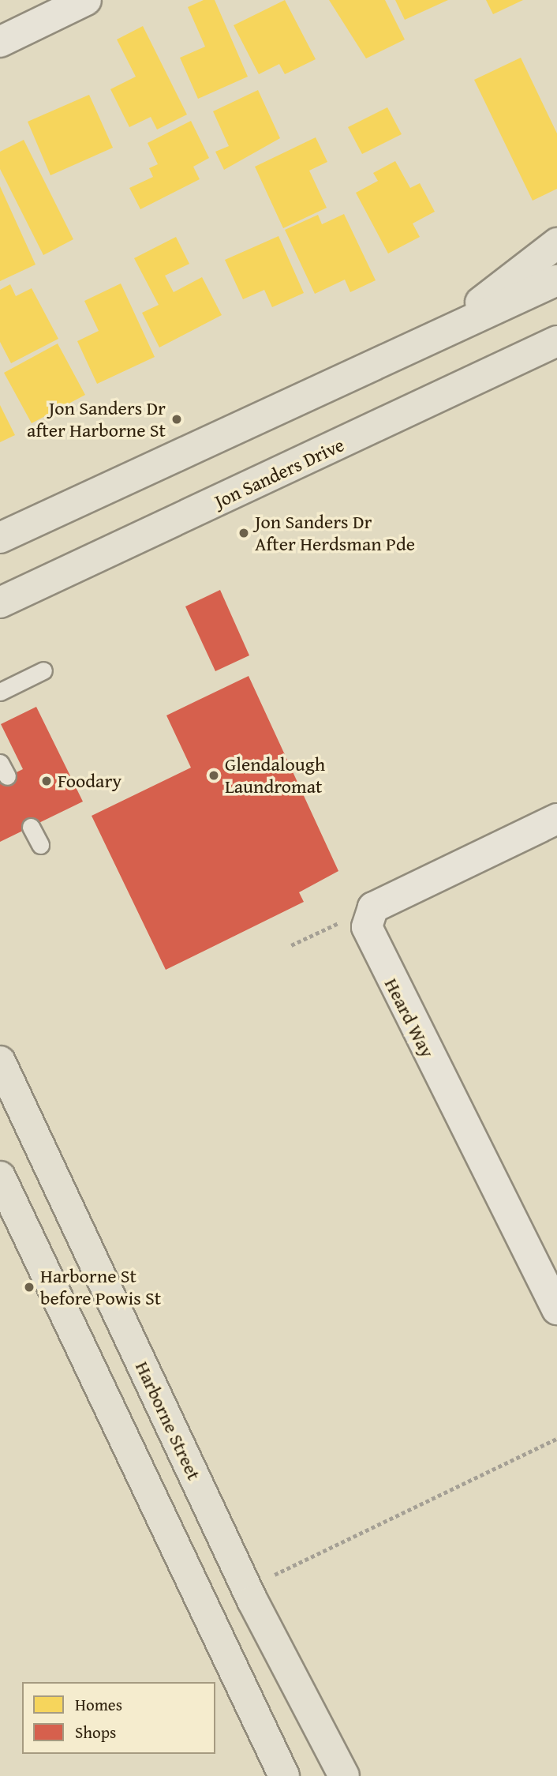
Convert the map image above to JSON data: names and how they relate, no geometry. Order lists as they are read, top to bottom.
{
  "streets": {
    "main road": ["Jon Sanders Drive", "Harborne Street"],
    "street": ["Heard Way"]
  },
  "places": [
    "Jon Sanders Dr after Harborne St",
    "Jon Sanders Dr After Herdsman Pde",
    "Glendalough Laundromat",
    "Foodary",
    "Harborne St before Powis St"
  ],
  "legend": ["Homes", "Shops"]
}
